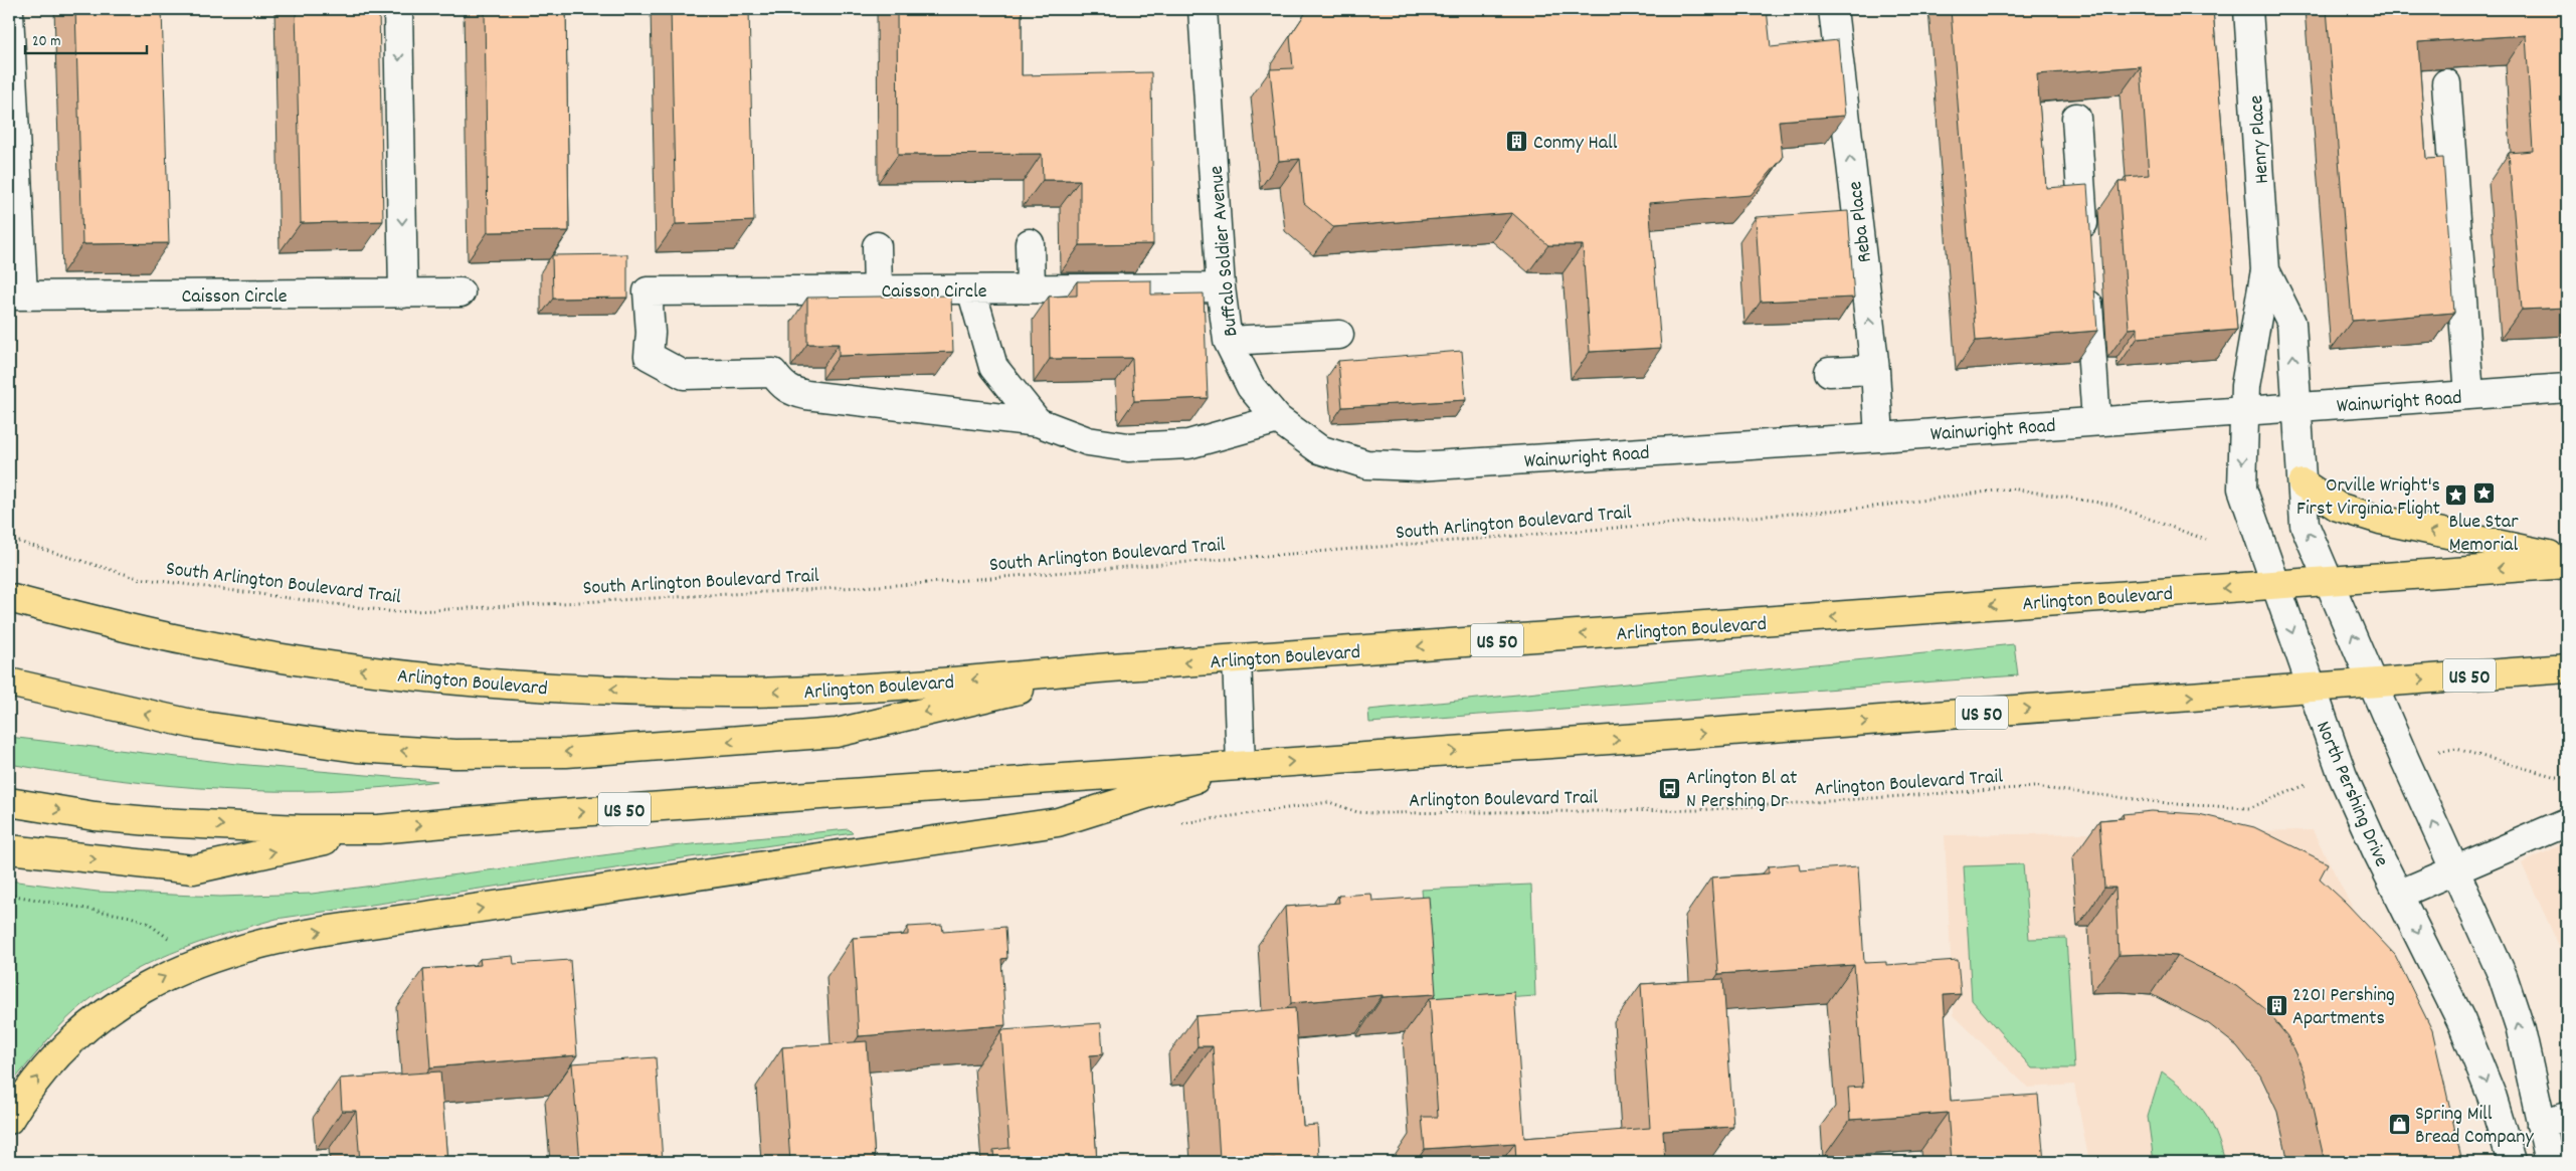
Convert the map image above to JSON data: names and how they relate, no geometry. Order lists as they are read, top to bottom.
{
  "streets": {
    "highway": ["Arlington Boulevard", "US 50"],
    "street": [
      "Henry Place",
      "Reba Place",
      "Buffalo Soldier Avenue",
      "Caisson Circle",
      "Wainwright Road",
      "North Pershing Drive"
    ],
    "path": ["South Arlington Boulevard Trail", "Arlington Boulevard Trail"]
  },
  "crossings": [
    ["Henry Place", "Wainwright Road"],
    ["Henry Place", "North Pershing Drive"],
    ["Reba Place", "Wainwright Road"],
    ["Buffalo Soldier Avenue", "Caisson Circle"],
    ["Buffalo Soldier Avenue", "Wainwright Road"],
    ["Wainwright Road", "North Pershing Drive"],
    ["Arlington Boulevard", "North Pershing Drive"],
    ["US 50", "North Pershing Drive"]
  ],
  "places": {
    "building": ["Conmy Hall", "2201 Pershing Apartments"],
    "place": ["Blue Star Memorial", "Orville Wright's First Virginia Flight"],
    "bus stop": ["Arlington Bl at N Pershing Dr"],
    "shop": ["Spring Mill Bread Company"]
  },
  "scale_bar": "20 m"
}
